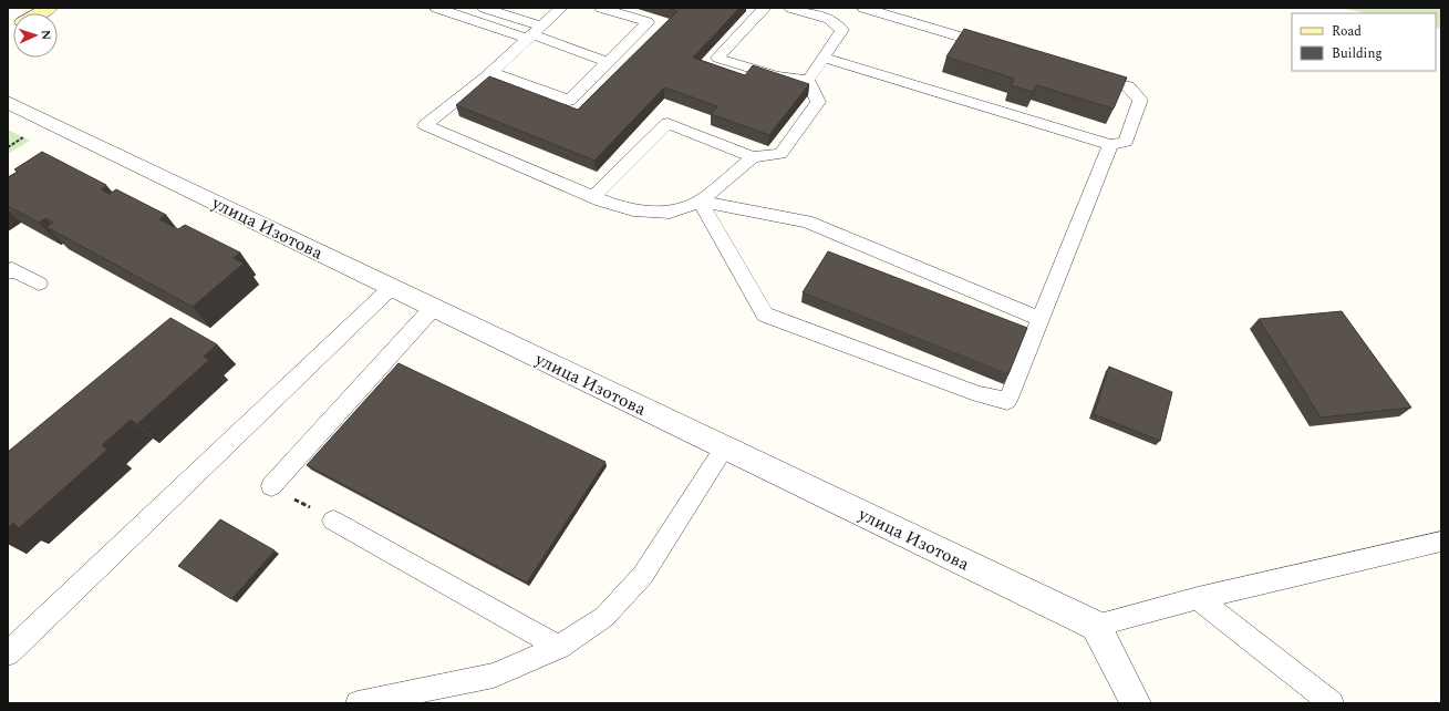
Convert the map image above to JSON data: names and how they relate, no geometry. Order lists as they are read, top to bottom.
{
  "streets": {
    "street": ["улица Изотова"]
  },
  "legend": ["Road", "Building"],
  "north": "right"
}
